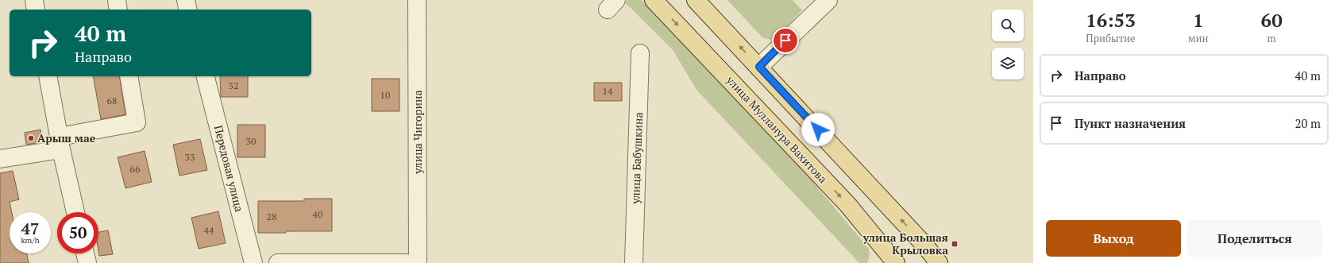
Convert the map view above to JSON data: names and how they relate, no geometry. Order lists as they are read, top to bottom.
{
  "streets": {
    "main road": ["улица Мулланура Вахитова"],
    "street": ["улица Чигорина", "улица Бабушкина", "Передовая улица"]
  },
  "places": {
    "other": ["Арыш мае"],
    "transit": ["улица Большая Крыловка"]
  },
  "house_numbers": [
    "32",
    "14",
    "10",
    "68",
    "30",
    "33",
    "66",
    "40",
    "28",
    "44"
  ],
  "page": {
    "eta": [
      "16:53",
      "Прибытие",
      "1",
      "мин",
      "60",
      "m"
    ],
    "turn": ["40 m", "Направо"],
    "list": [
      {
        "name": "Направо",
        "value": "40 m"
      },
      {
        "name": "Пункт назначения",
        "value": "20 m"
      }
    ],
    "speed": "47 km/h",
    "limit": "50",
    "buttons": ["Выход", "Поделиться"]
  }
}
